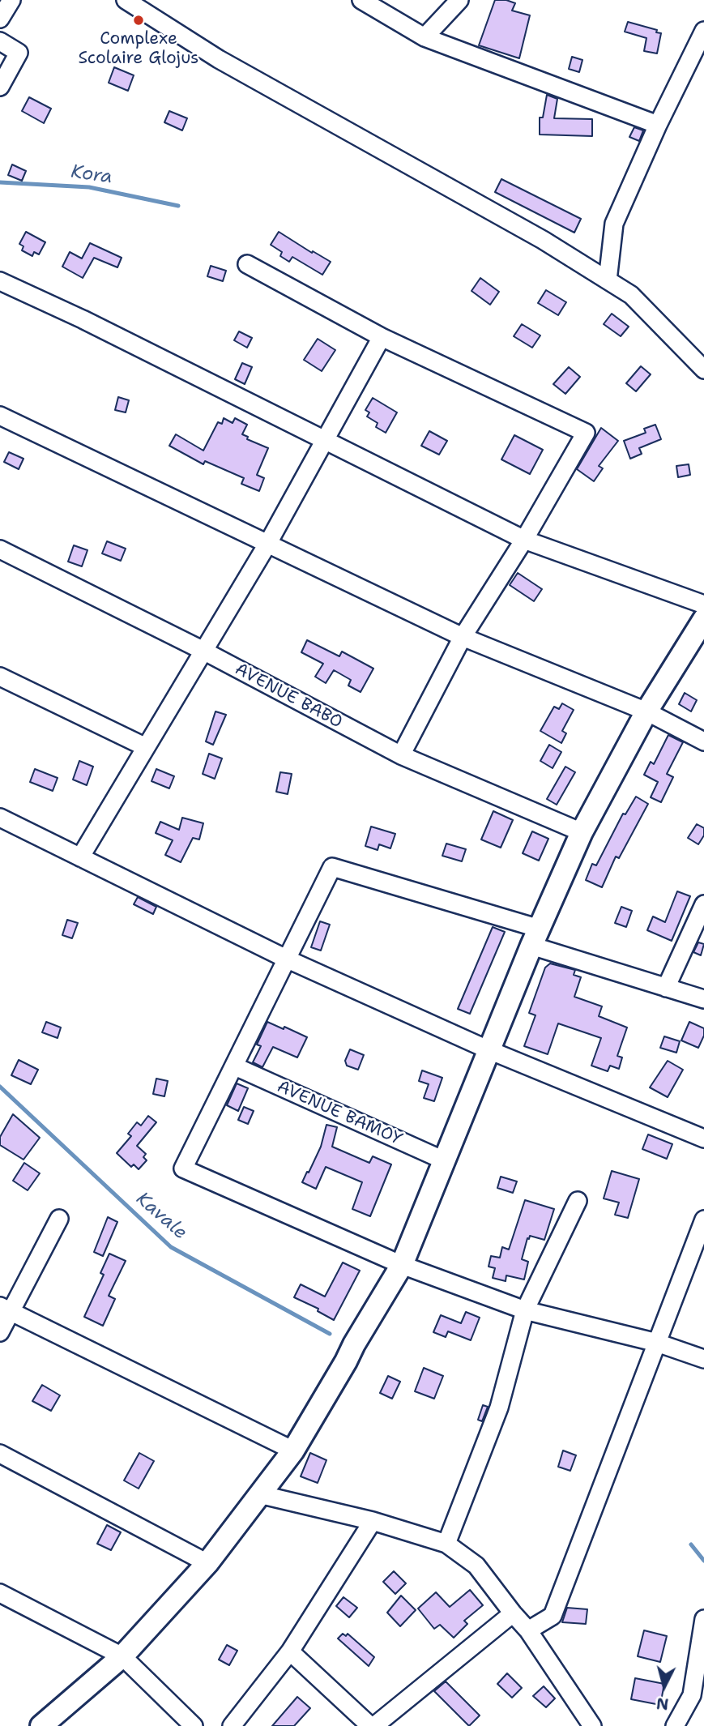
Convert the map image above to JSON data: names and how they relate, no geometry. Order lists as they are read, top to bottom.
{
  "streets": {
    "street": ["AVENUE BABO", "AVENUE BAMOY"]
  },
  "water": ["Kora", "Kavale"],
  "places": ["Complexe Scolaire Glojus"],
  "north": "bottom"
}
